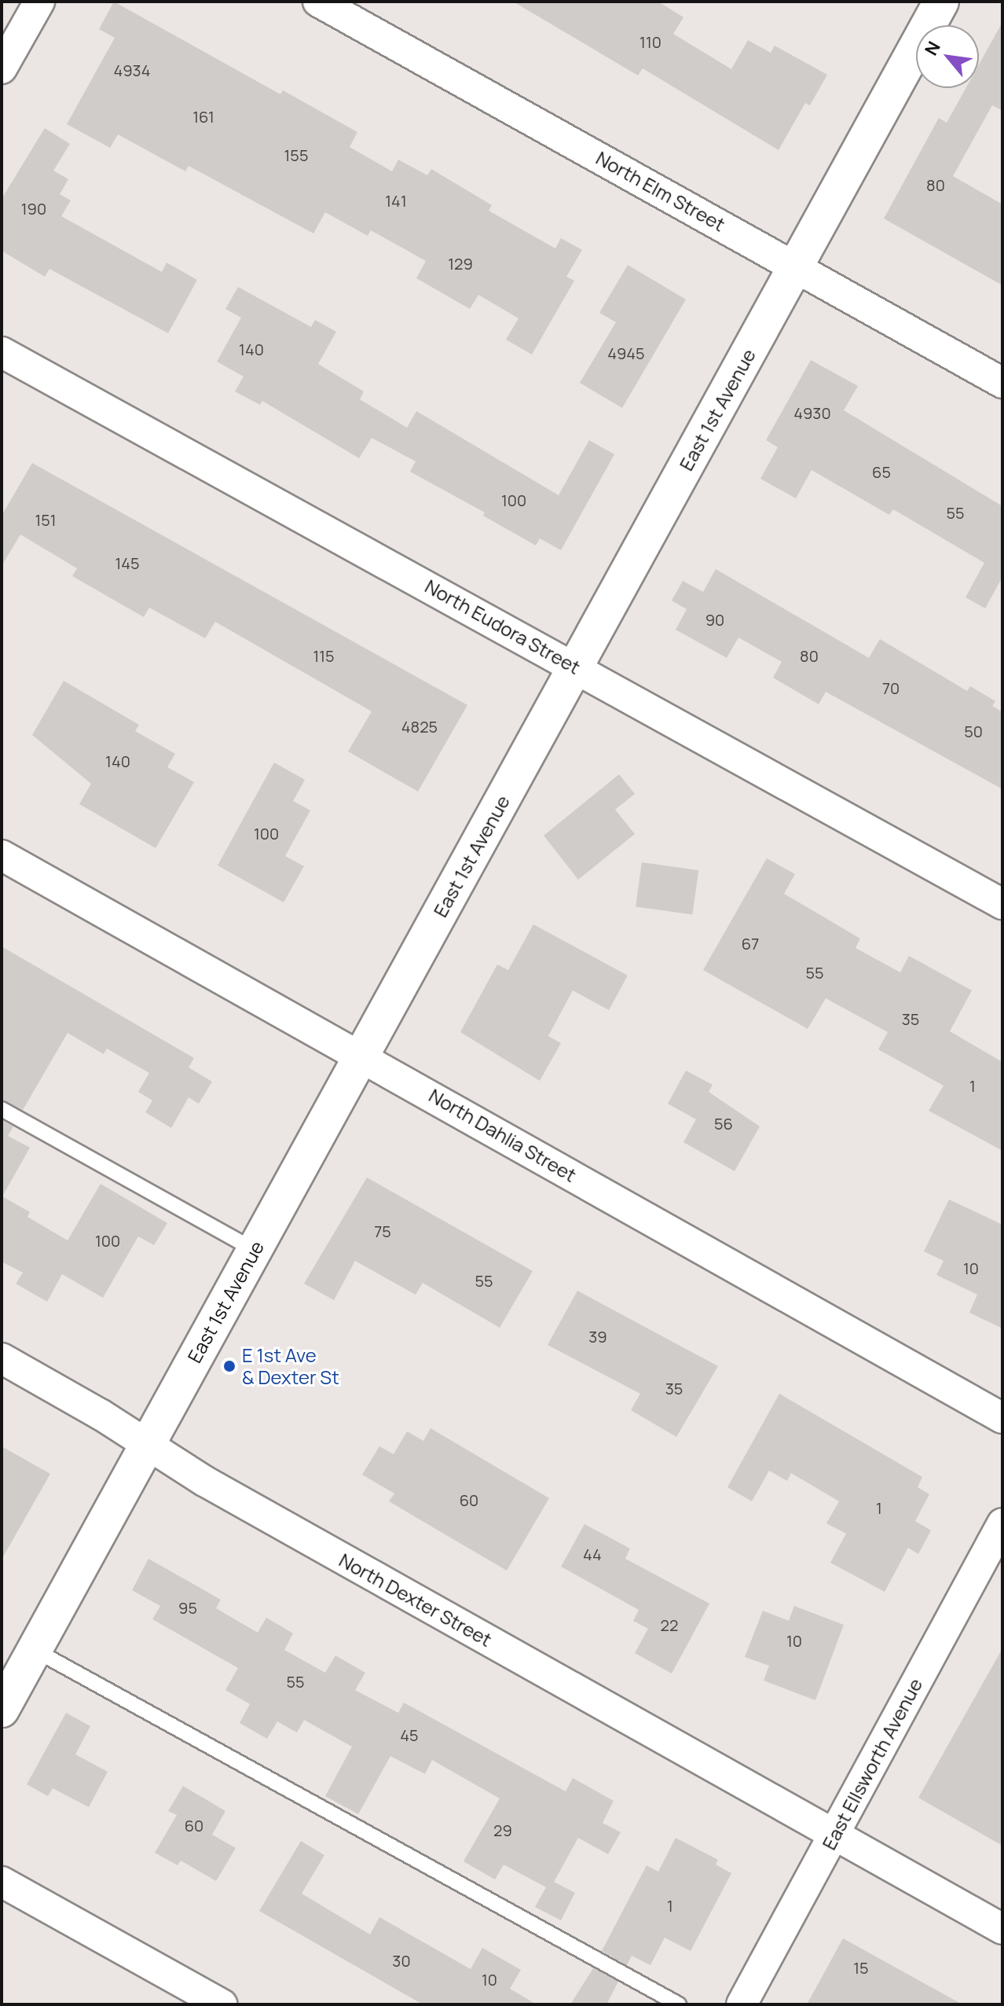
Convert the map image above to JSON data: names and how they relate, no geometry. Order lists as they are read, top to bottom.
{
  "streets": {
    "street": [
      "North Elm Street",
      "East 1st Avenue",
      "North Eudora Street",
      "North Dahlia Street",
      "North Dexter Street",
      "East Ellsworth Avenue"
    ]
  },
  "crossings": [
    ["North Elm Street", "East 1st Avenue"],
    ["East 1st Avenue", "North Eudora Street"],
    ["East 1st Avenue", "North Dahlia Street"],
    ["East 1st Avenue", "North Dexter Street"],
    ["North Dexter Street", "East Ellsworth Avenue"]
  ],
  "places": ["E 1st Ave & Dexter St"],
  "house_numbers": [
    "110",
    "4934",
    "161",
    "155",
    "80",
    "141",
    "190",
    "129",
    "140",
    "4945",
    "4930",
    "65",
    "100",
    "55",
    "151",
    "145",
    "90",
    "115",
    "80",
    "70",
    "4825",
    "50",
    "140",
    "100",
    "67",
    "55",
    "35",
    "1",
    "56",
    "75",
    "100",
    "10",
    "55",
    "39",
    "35",
    "60",
    "1",
    "44",
    "95",
    "22",
    "10",
    "55",
    "45",
    "60",
    "29",
    "1",
    "30",
    "15",
    "10"
  ],
  "north": "top left"
}
